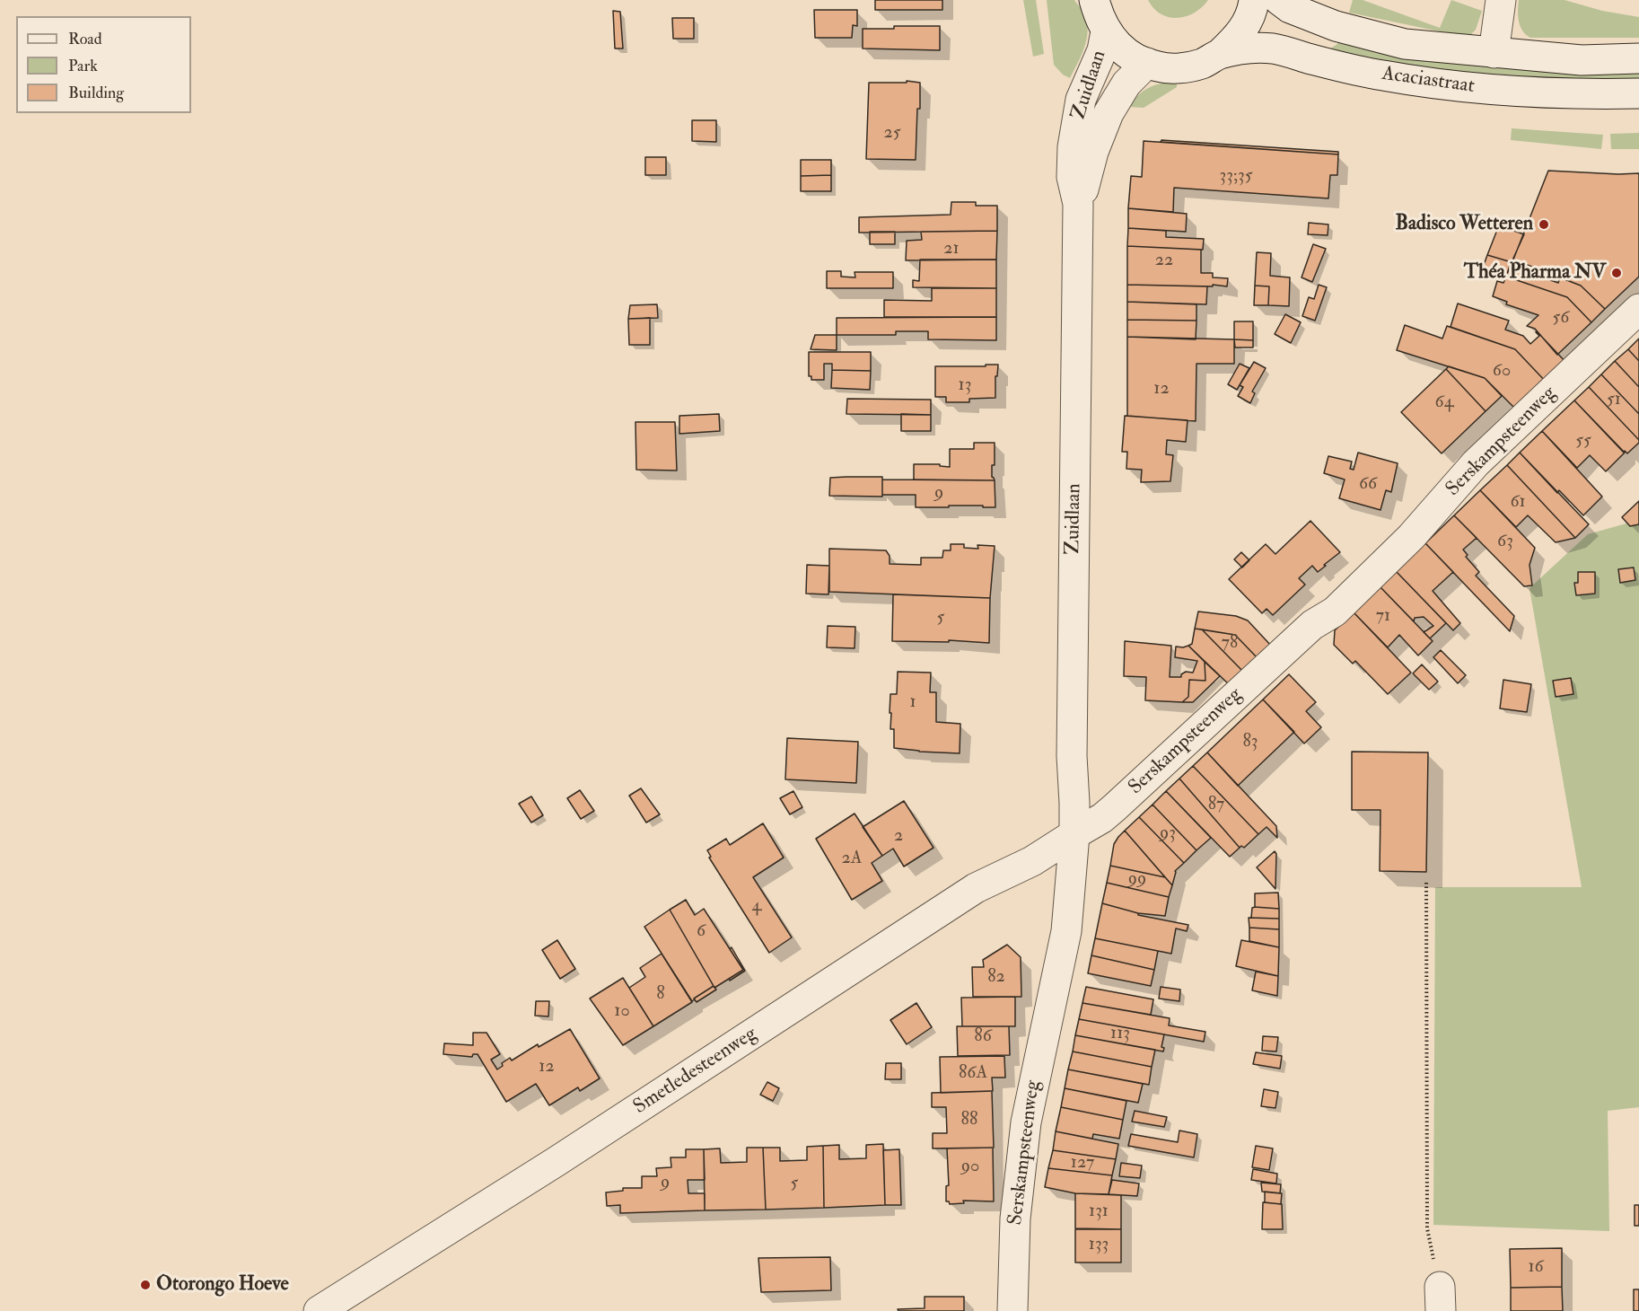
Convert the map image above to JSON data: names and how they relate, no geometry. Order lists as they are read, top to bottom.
{
  "streets": {
    "street": [
      "Acaciastraat",
      "Zuidlaan",
      "Serskampsteenweg",
      "Smetledesteenweg"
    ]
  },
  "crossings": [
    ["Acaciastraat", "Zuidlaan"],
    ["Zuidlaan", "Serskampsteenweg"],
    ["Zuidlaan", "Smetledesteenweg"],
    ["Serskampsteenweg", "Smetledesteenweg"]
  ],
  "places": ["Badisco Wetteren", "Théa Pharma NV", "Otorongo Hoeve"],
  "house_numbers": [
    "25",
    "33;35",
    "21",
    "22",
    "56",
    "60",
    "13",
    "12",
    "51",
    "64",
    "55",
    "66",
    "9",
    "61",
    "63",
    "71",
    "5",
    "78",
    "1",
    "83",
    "87",
    "93",
    "2",
    "2A",
    "99",
    "4",
    "6",
    "82",
    "8",
    "10",
    "113",
    "86",
    "12",
    "86A",
    "88",
    "127",
    "90",
    "9",
    "5",
    "131",
    "133",
    "16"
  ],
  "legend": ["Road", "Park", "Building"]
}
